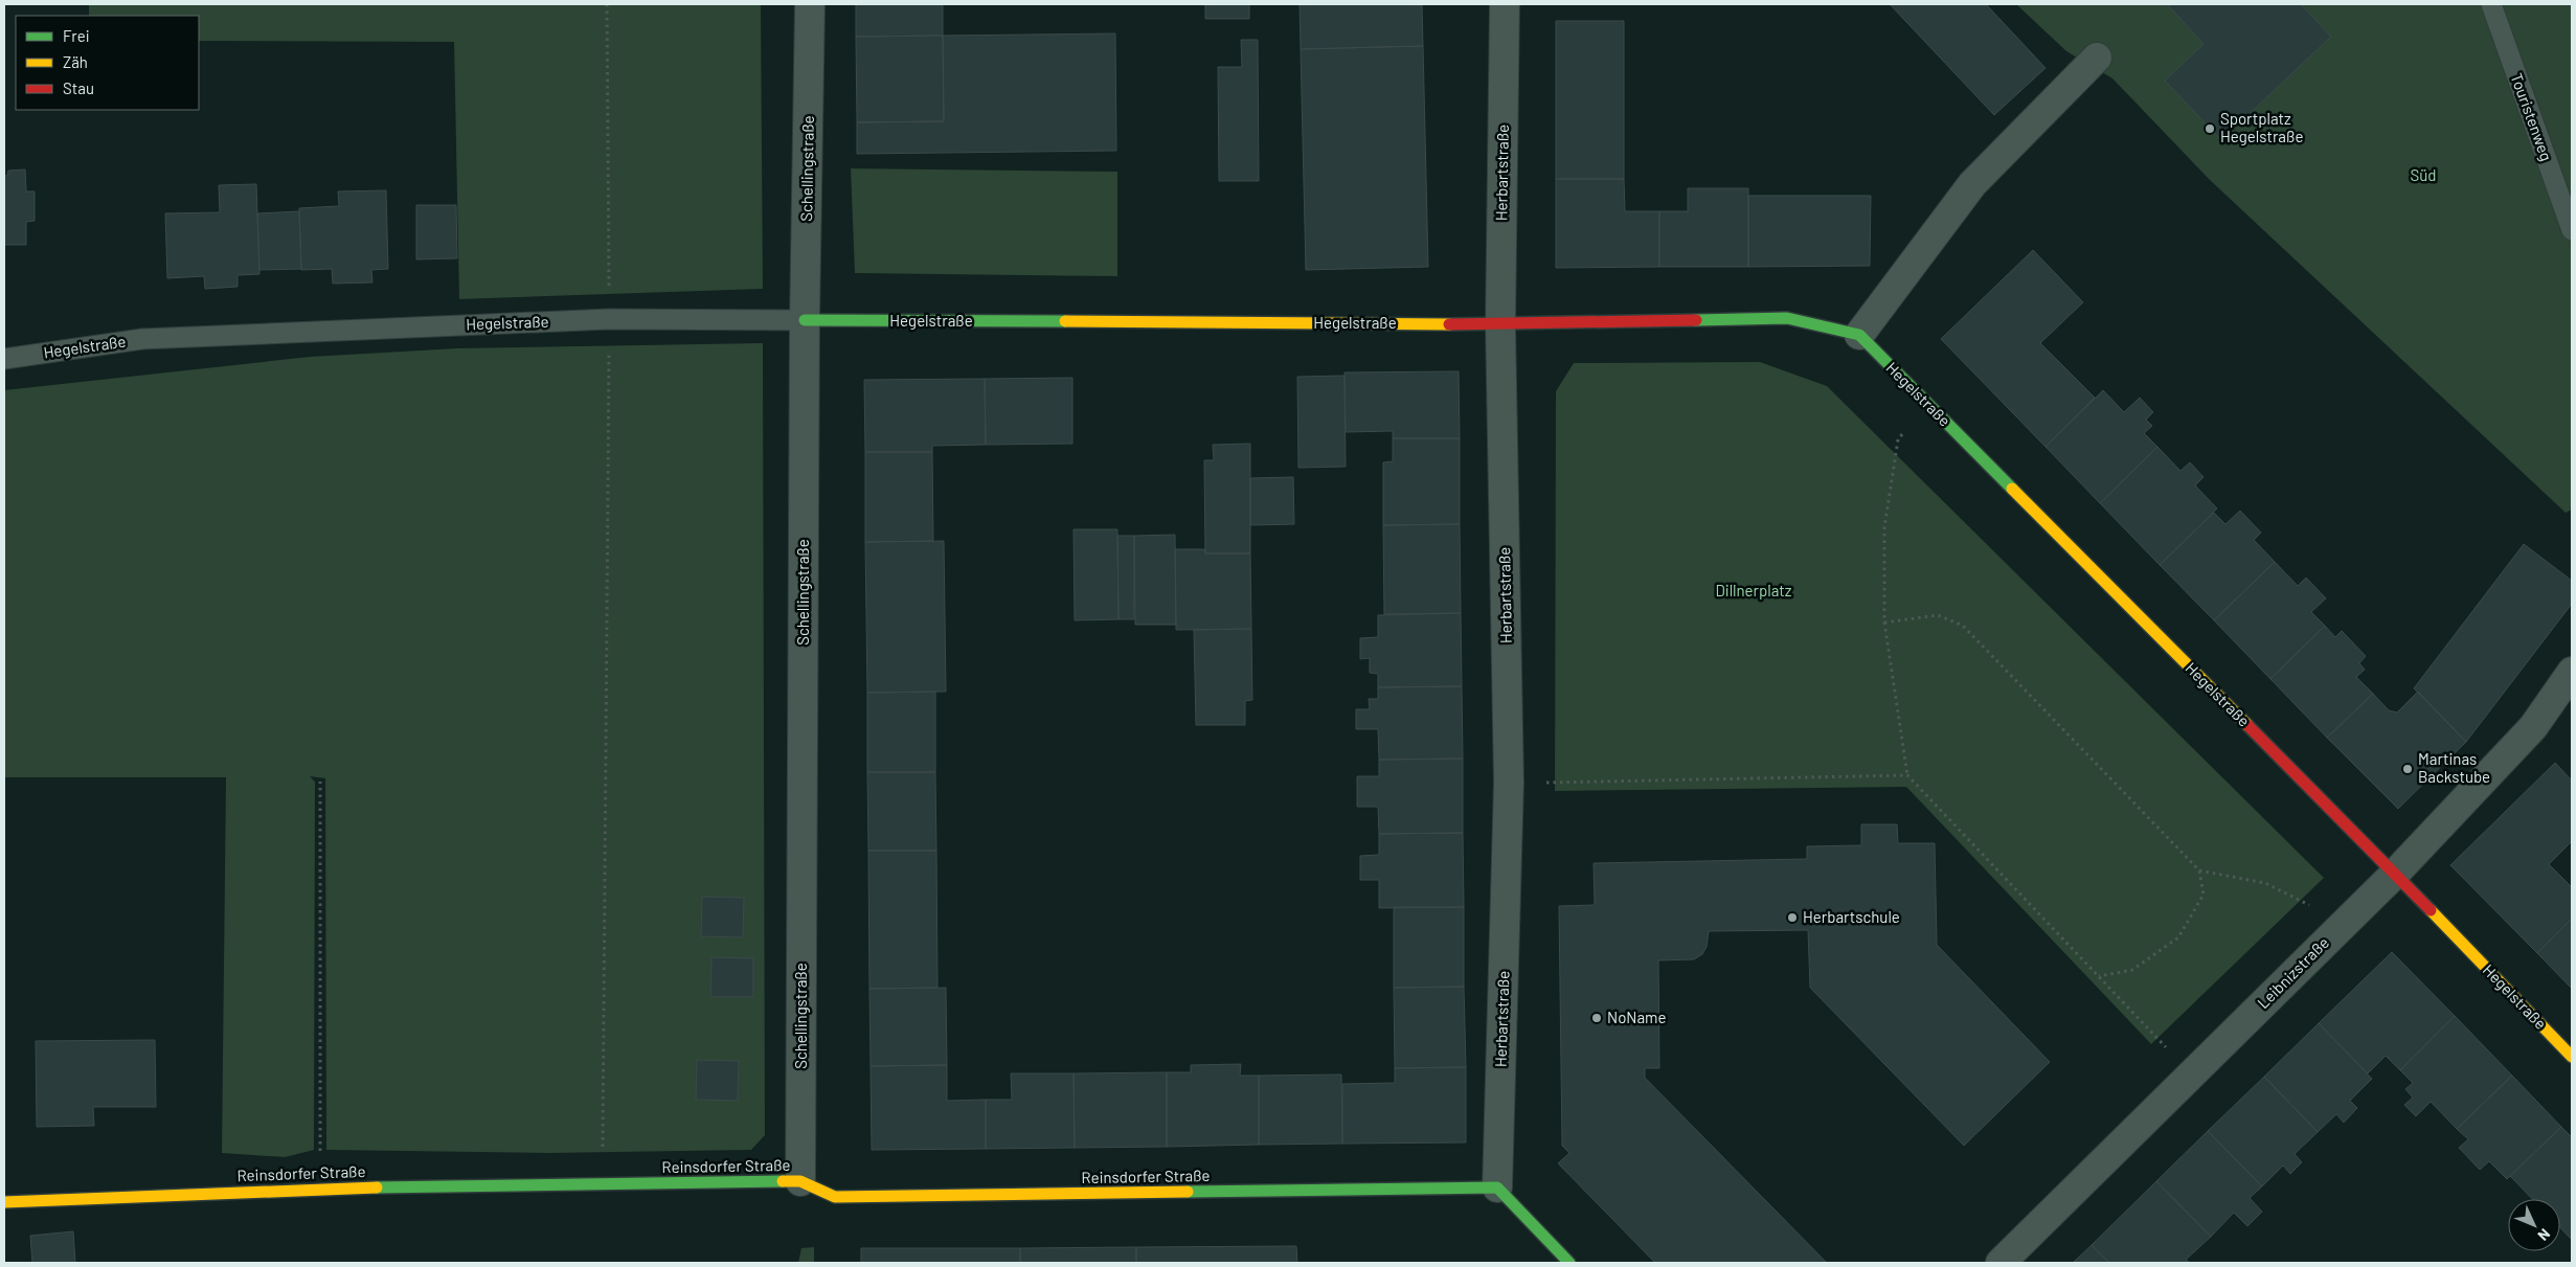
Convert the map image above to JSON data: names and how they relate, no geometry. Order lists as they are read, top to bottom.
{
  "streets": {
    "street": [
      "Schellingstraße",
      "Herbartstraße",
      "Hegelstraße",
      "Leibnizstraße",
      "Reinsdorfer Straße"
    ],
    "lane": ["Touristenweg"]
  },
  "crossings": [
    ["Schellingstraße", "Hegelstraße"],
    ["Schellingstraße", "Reinsdorfer Straße"],
    ["Herbartstraße", "Hegelstraße"],
    ["Herbartstraße", "Reinsdorfer Straße"],
    ["Hegelstraße", "Leibnizstraße"]
  ],
  "parks": ["Süd", "Dillnerplatz"],
  "places": [
    "Sportplatz Hegelstraße",
    "Martinas Backstube",
    "Herbartschule",
    "NoName"
  ],
  "legend": ["Frei", "Zäh", "Stau"],
  "north": "bottom right"
}
